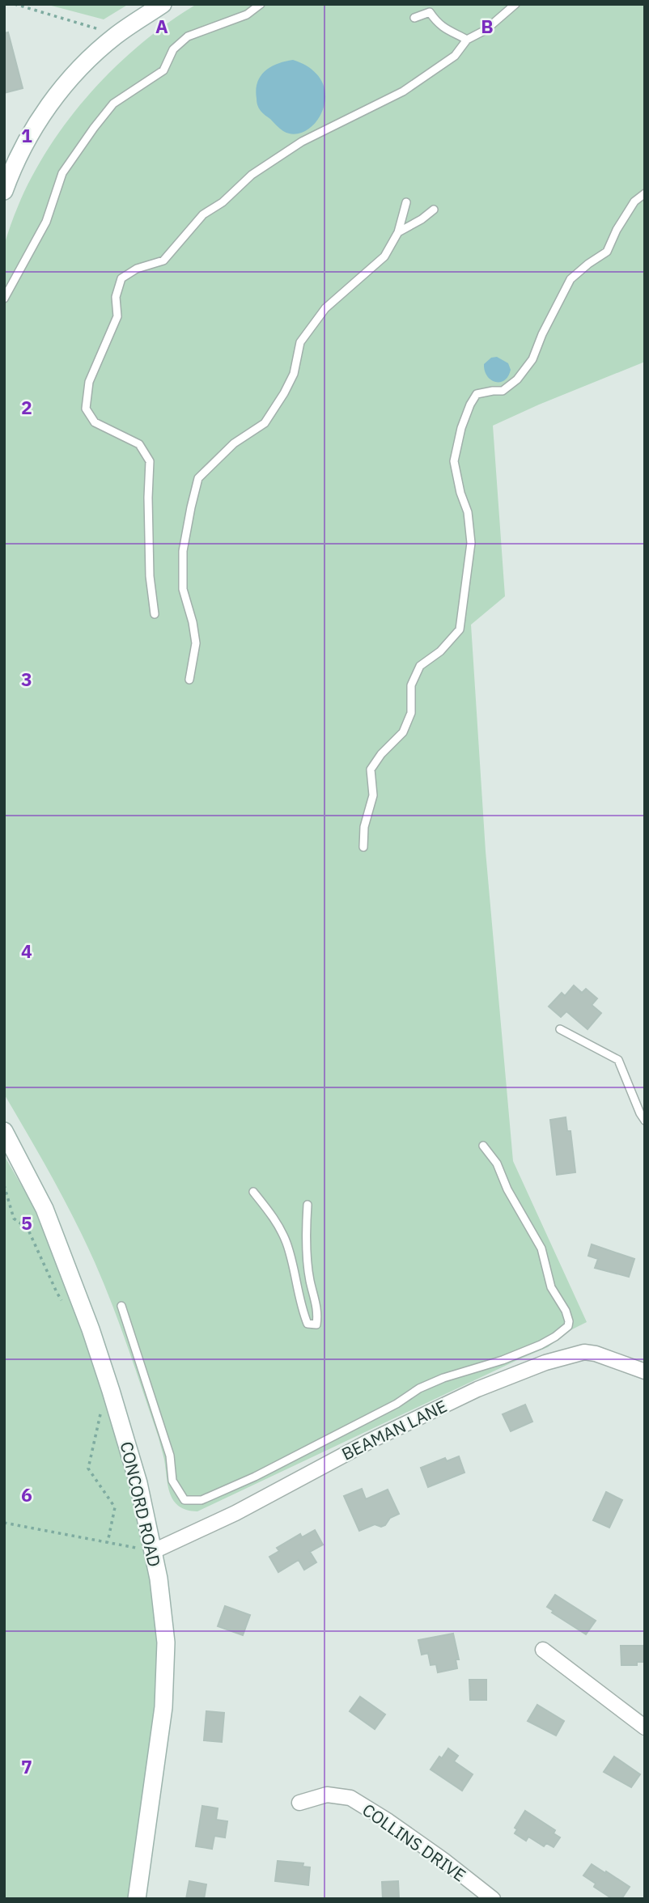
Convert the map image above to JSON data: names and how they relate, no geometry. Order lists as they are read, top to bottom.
{
  "streets": {
    "street": ["BEAMAN LANE", "CONCORD ROAD", "COLLINS DRIVE"]
  },
  "crossings": [
    ["BEAMAN LANE", "CONCORD ROAD"]
  ],
  "grid": {
    "columns": ["A", "B"],
    "rows": [
      "1",
      "2",
      "3",
      "4",
      "5",
      "6",
      "7"
    ]
  }
}
